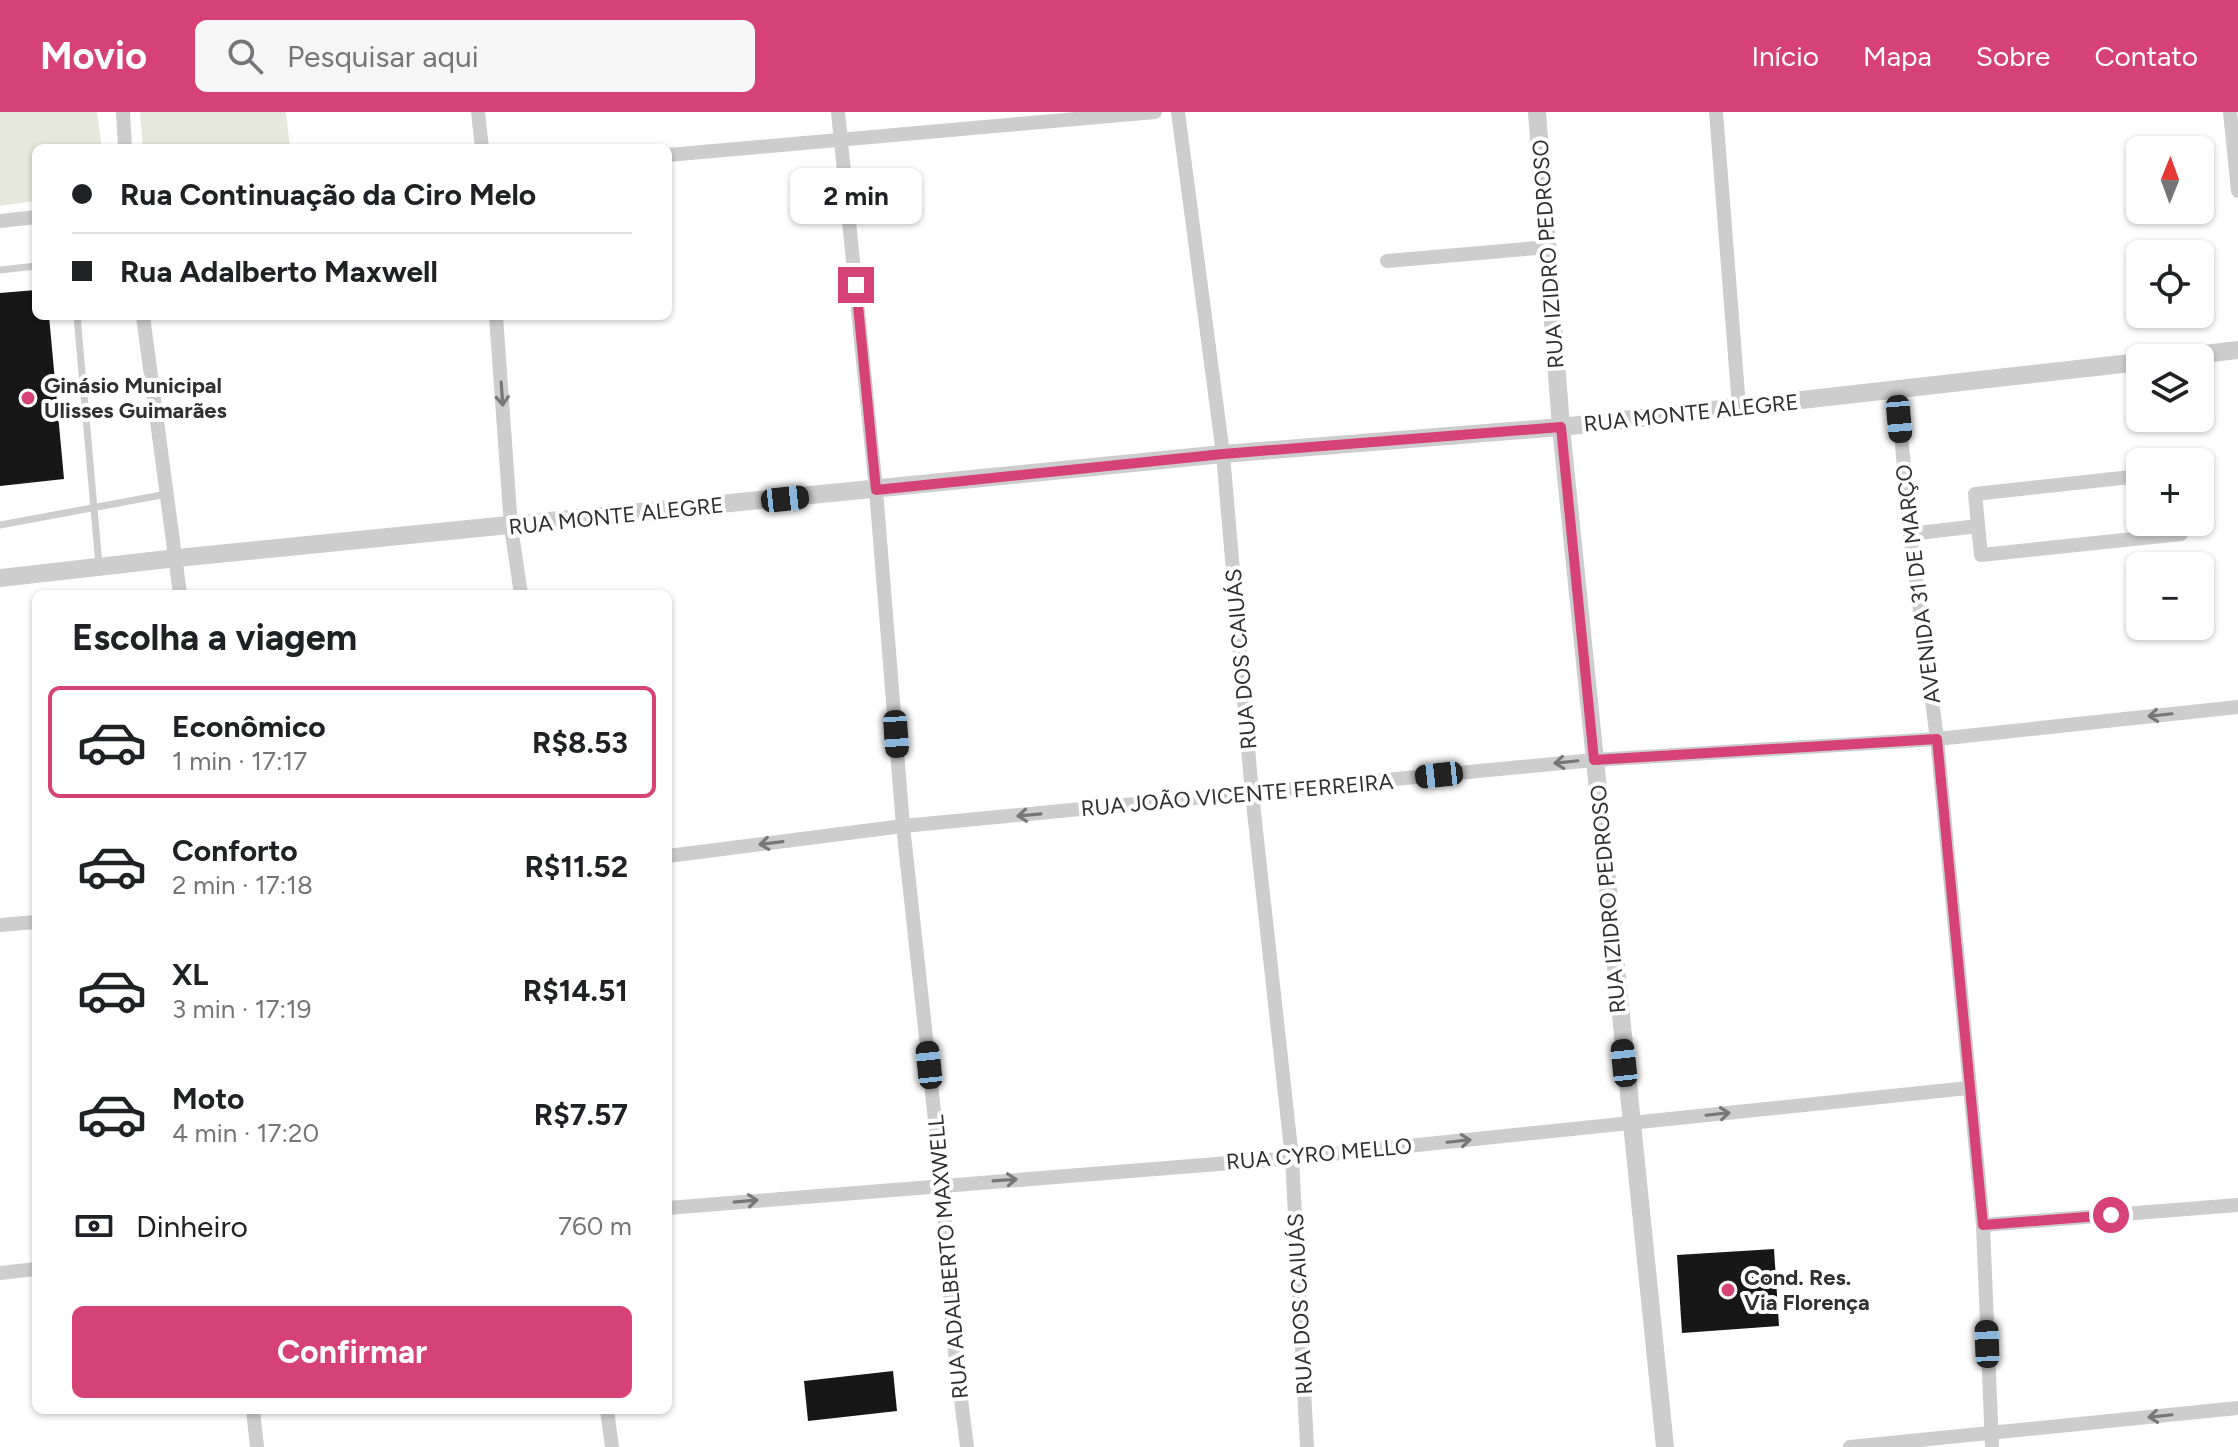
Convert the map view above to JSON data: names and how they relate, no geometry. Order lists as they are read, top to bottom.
{
  "streets": {
    "street": [
      "RUA IZIDRO PEDROSO",
      "RUA MONTE ALEGRE",
      "AVENIDA 31 DE MARÇO",
      "RUA DOS CAIUÁS",
      "RUA JOÃO VICENTE FERREIRA",
      "RUA CYRO MELLO",
      "RUA ADALBERTO MAXWELL"
    ]
  },
  "crossings": [
    ["RUA IZIDRO PEDROSO", "RUA MONTE ALEGRE"],
    ["RUA IZIDRO PEDROSO", "RUA JOÃO VICENTE FERREIRA"],
    ["RUA IZIDRO PEDROSO", "RUA CYRO MELLO"],
    ["RUA MONTE ALEGRE", "AVENIDA 31 DE MARÇO"],
    ["RUA MONTE ALEGRE", "RUA DOS CAIUÁS"],
    ["RUA MONTE ALEGRE", "RUA ADALBERTO MAXWELL"],
    ["AVENIDA 31 DE MARÇO", "RUA JOÃO VICENTE FERREIRA"],
    ["AVENIDA 31 DE MARÇO", "RUA CYRO MELLO"],
    ["RUA DOS CAIUÁS", "RUA JOÃO VICENTE FERREIRA"],
    ["RUA DOS CAIUÁS", "RUA CYRO MELLO"],
    ["RUA JOÃO VICENTE FERREIRA", "RUA ADALBERTO MAXWELL"],
    ["RUA CYRO MELLO", "RUA ADALBERTO MAXWELL"]
  ],
  "one_way": ["RUA JOÃO VICENTE FERREIRA", "RUA CYRO MELLO"],
  "places": ["Ginásio Municipal Ulisses Guimarães", "Cond. Res. Via Florença"],
  "north": "top",
  "page": {
    "header": "Movio",
    "search": "Pesquisar aqui",
    "nav": [
      "Início",
      "Mapa",
      "Sobre",
      "Contato"
    ],
    "map_buttons": ["+", "−"],
    "banner": ["Rua Continuação da Ciro Melo", "Rua Adalberto Maxwell"],
    "bubble": "2 min",
    "heading": "Escolha a viagem",
    "list": [
      {
        "name": "Econômico",
        "note": "1 min · 17:17",
        "value": "R$8.53"
      },
      {
        "name": "Conforto",
        "note": "2 min · 17:18",
        "value": "R$11.52"
      },
      {
        "name": "XL",
        "note": "3 min · 17:19",
        "value": "R$14.51"
      },
      {
        "name": "Moto",
        "note": "4 min · 17:20",
        "value": "R$7.57"
      }
    ],
    "pay": ["Dinheiro", "760 m"],
    "buttons": "Confirmar"
  }
}
